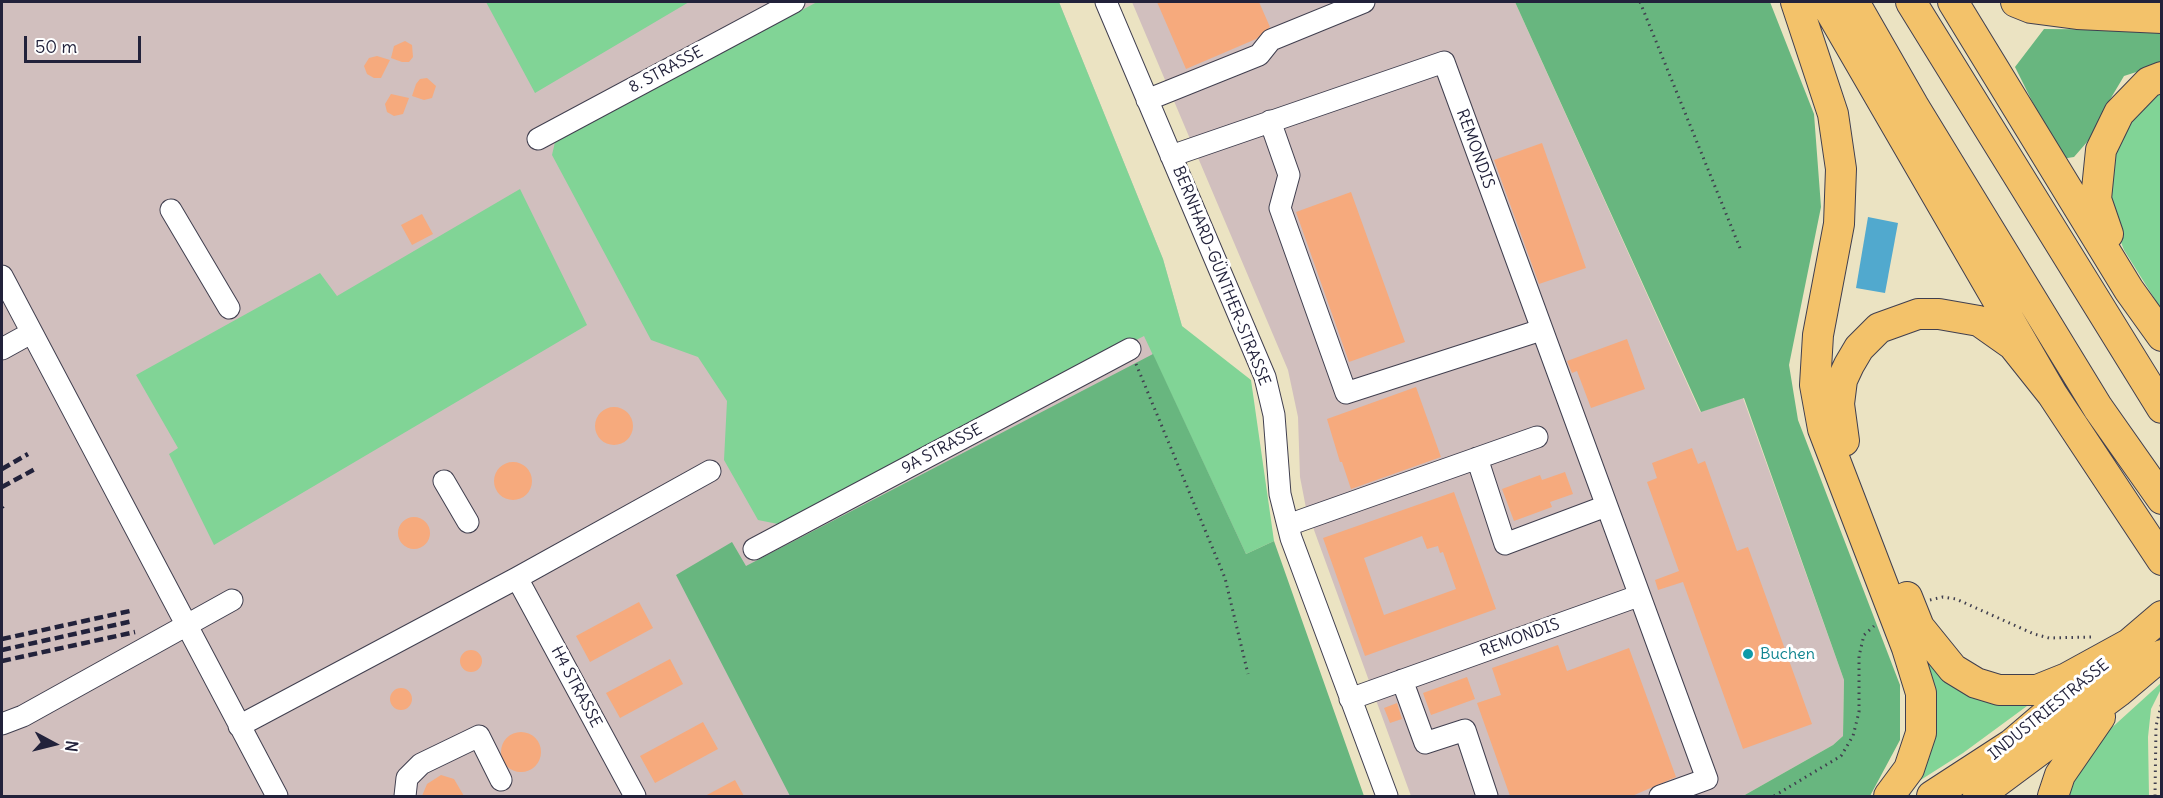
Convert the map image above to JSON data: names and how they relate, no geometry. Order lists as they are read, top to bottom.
{
  "streets": {
    "highway": ["INDUSTRIESTRASSE"],
    "street": [
      "8. STRASSE",
      "REMONDIS",
      "BERNHARD-GÜNTHER-STRASSE",
      "9A STRASSE",
      "H4 STRASSE"
    ]
  },
  "crossings": [
    ["REMONDIS", "BERNHARD-GÜNTHER-STRASSE"]
  ],
  "places": ["Buchen"],
  "scale_bar": "50 m",
  "north": "right"
}
